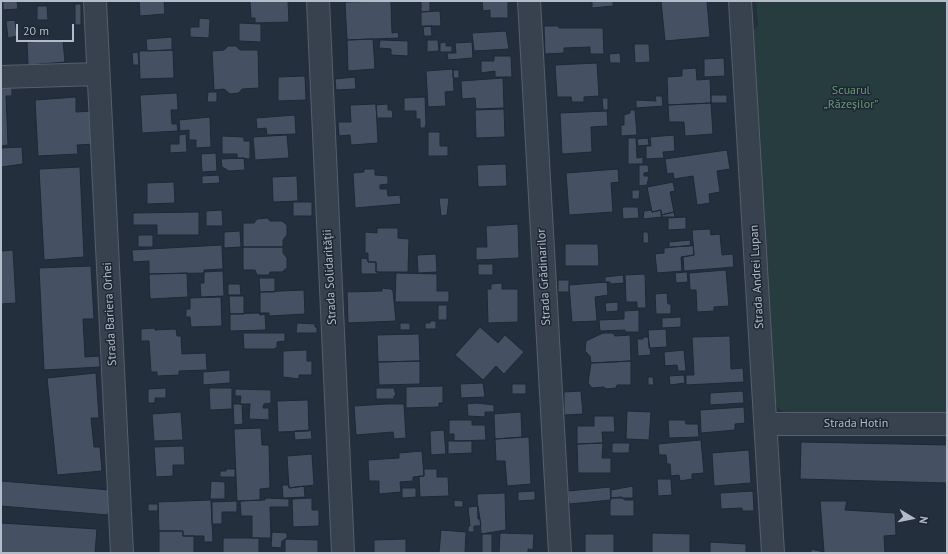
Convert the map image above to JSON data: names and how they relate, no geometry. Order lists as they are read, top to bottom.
{
  "streets": {
    "street": [
      "Strada Solidarității",
      "Strada Grădinarilor",
      "Strada Andrei Lupan",
      "Strada Bariera Orhei",
      "Strada Hotin"
    ]
  },
  "crossings": [
    ["Strada Andrei Lupan", "Strada Hotin"]
  ],
  "parks": ["Scuarul „Răzeșilor”"],
  "scale_bar": "20 m",
  "north": "right"
}
